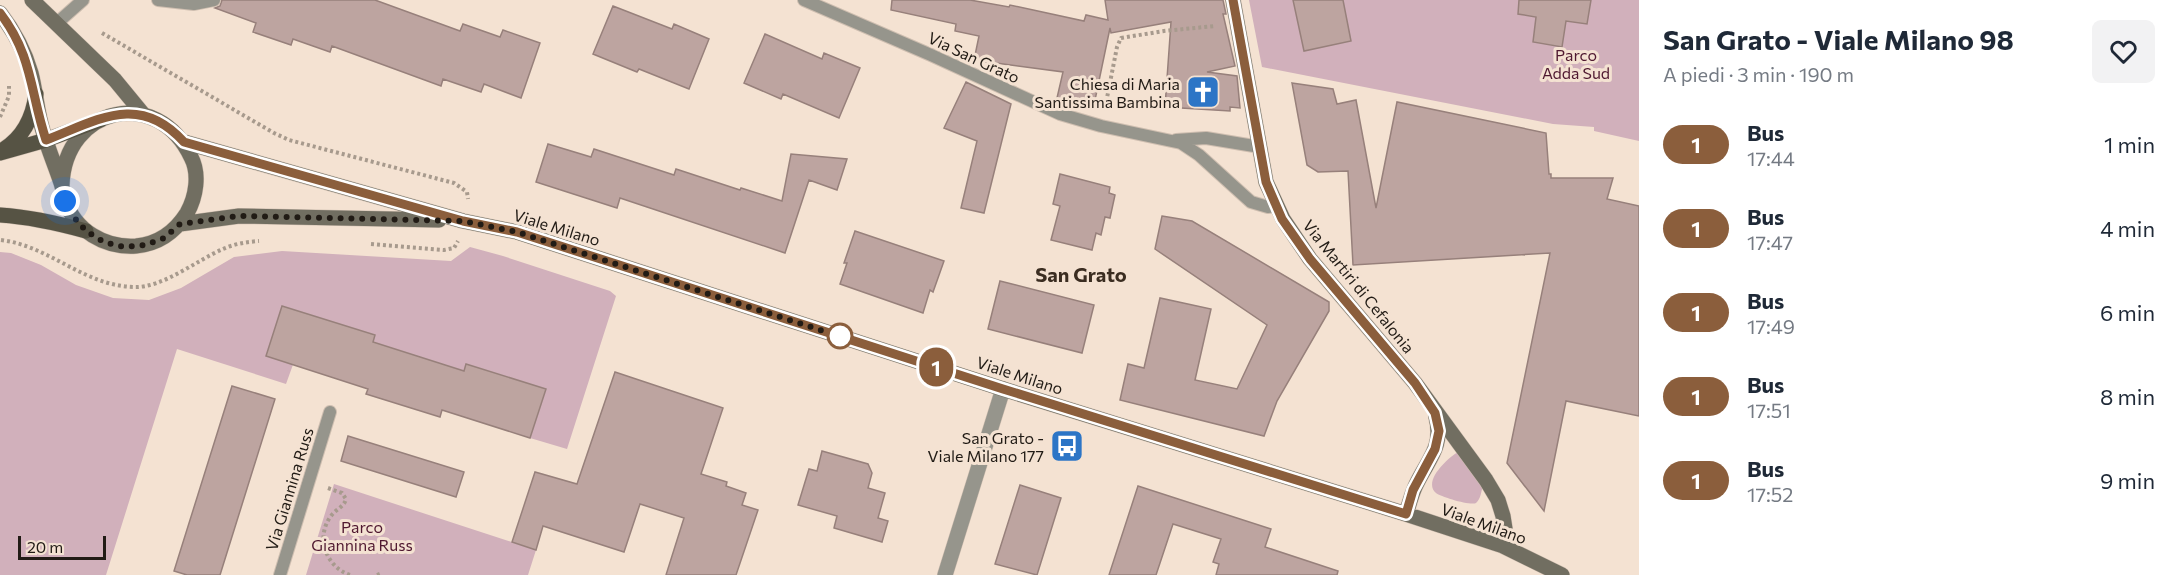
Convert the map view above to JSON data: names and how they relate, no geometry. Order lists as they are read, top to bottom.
{
  "streets": {
    "street": ["Viale Milano", "Via Martiri di Cefalonia"],
    "lane": ["Via San Grato", "Via Giannina Russ"]
  },
  "crossings": [
    ["Via San Grato", "Via Martiri di Cefalonia"],
    ["Viale Milano", "Via Martiri di Cefalonia"]
  ],
  "districts": ["San Grato"],
  "parks": ["Parco Adda Sud", "Parco Giannina Russ"],
  "places": {
    "church": ["Chiesa di Maria Santissima Bambina"],
    "bus stop": ["San Grato - Viale Milano 177"]
  },
  "lines": ["bus line 1"],
  "scale_bar": "20 m",
  "page": {
    "on_map": "1",
    "heading": ["San Grato - Viale Milano 98", "A piedi · 3 min · 190 m"],
    "list": [
      {
        "mark": "1",
        "name": "Bus",
        "note": "17:44",
        "value": "1 min"
      },
      {
        "mark": "1",
        "name": "Bus",
        "note": "17:47",
        "value": "4 min"
      },
      {
        "mark": "1",
        "name": "Bus",
        "note": "17:49",
        "value": "6 min"
      },
      {
        "mark": "1",
        "name": "Bus",
        "note": "17:51",
        "value": "8 min"
      },
      {
        "mark": "1",
        "name": "Bus",
        "note": "17:52",
        "value": "9 min"
      }
    ],
    "scale": "20 m"
  }
}
